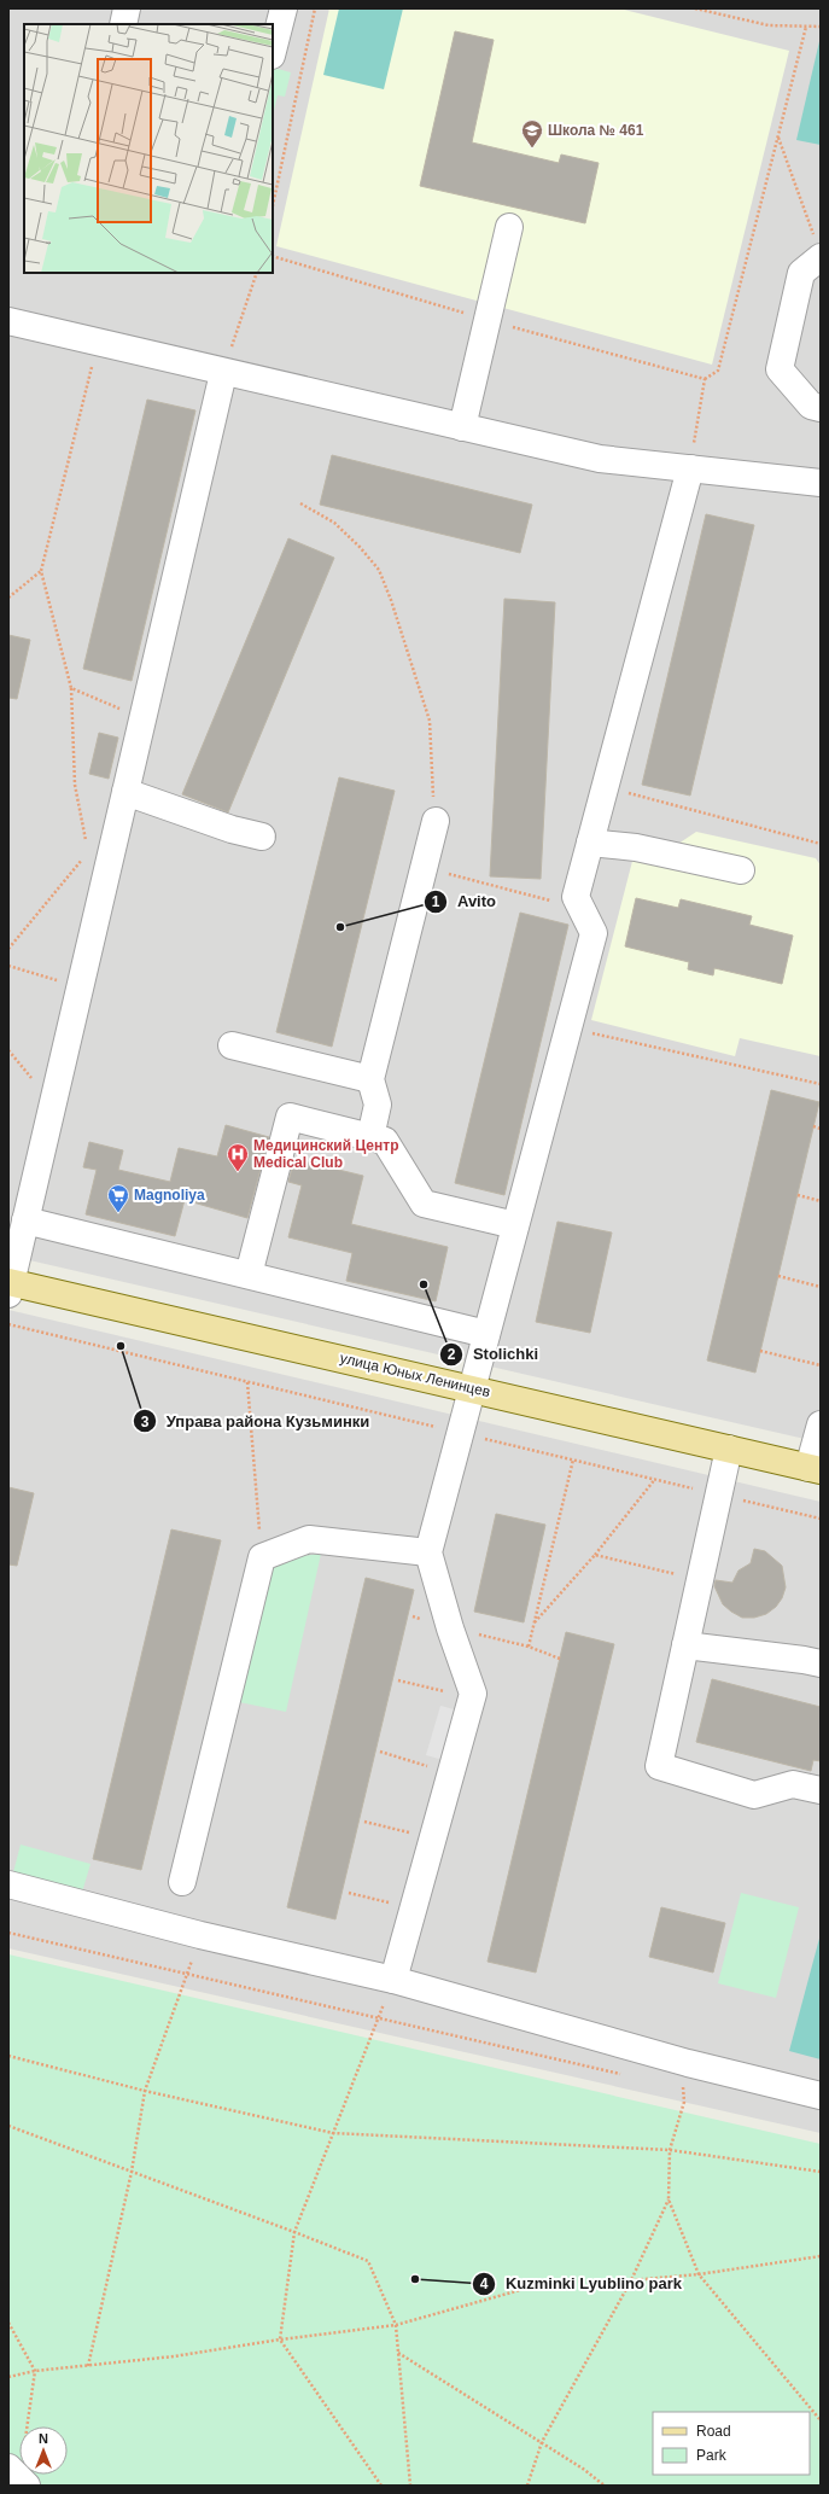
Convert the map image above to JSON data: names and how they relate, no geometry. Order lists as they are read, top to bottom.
{
  "streets": {
    "main road": ["улица Юных Ленинцев"]
  },
  "places": {
    "school or university": ["Школа № 461"],
    "other": [
      "Avito",
      "Stolichki",
      "Управа района Кузьминки",
      "Kuzminki Lyublino park"
    ],
    "hospital": ["Медицинский Центр Medical Club"],
    "supermarket": ["Magnoliya"]
  },
  "legend": ["Road", "Park"],
  "north": "top"
}
